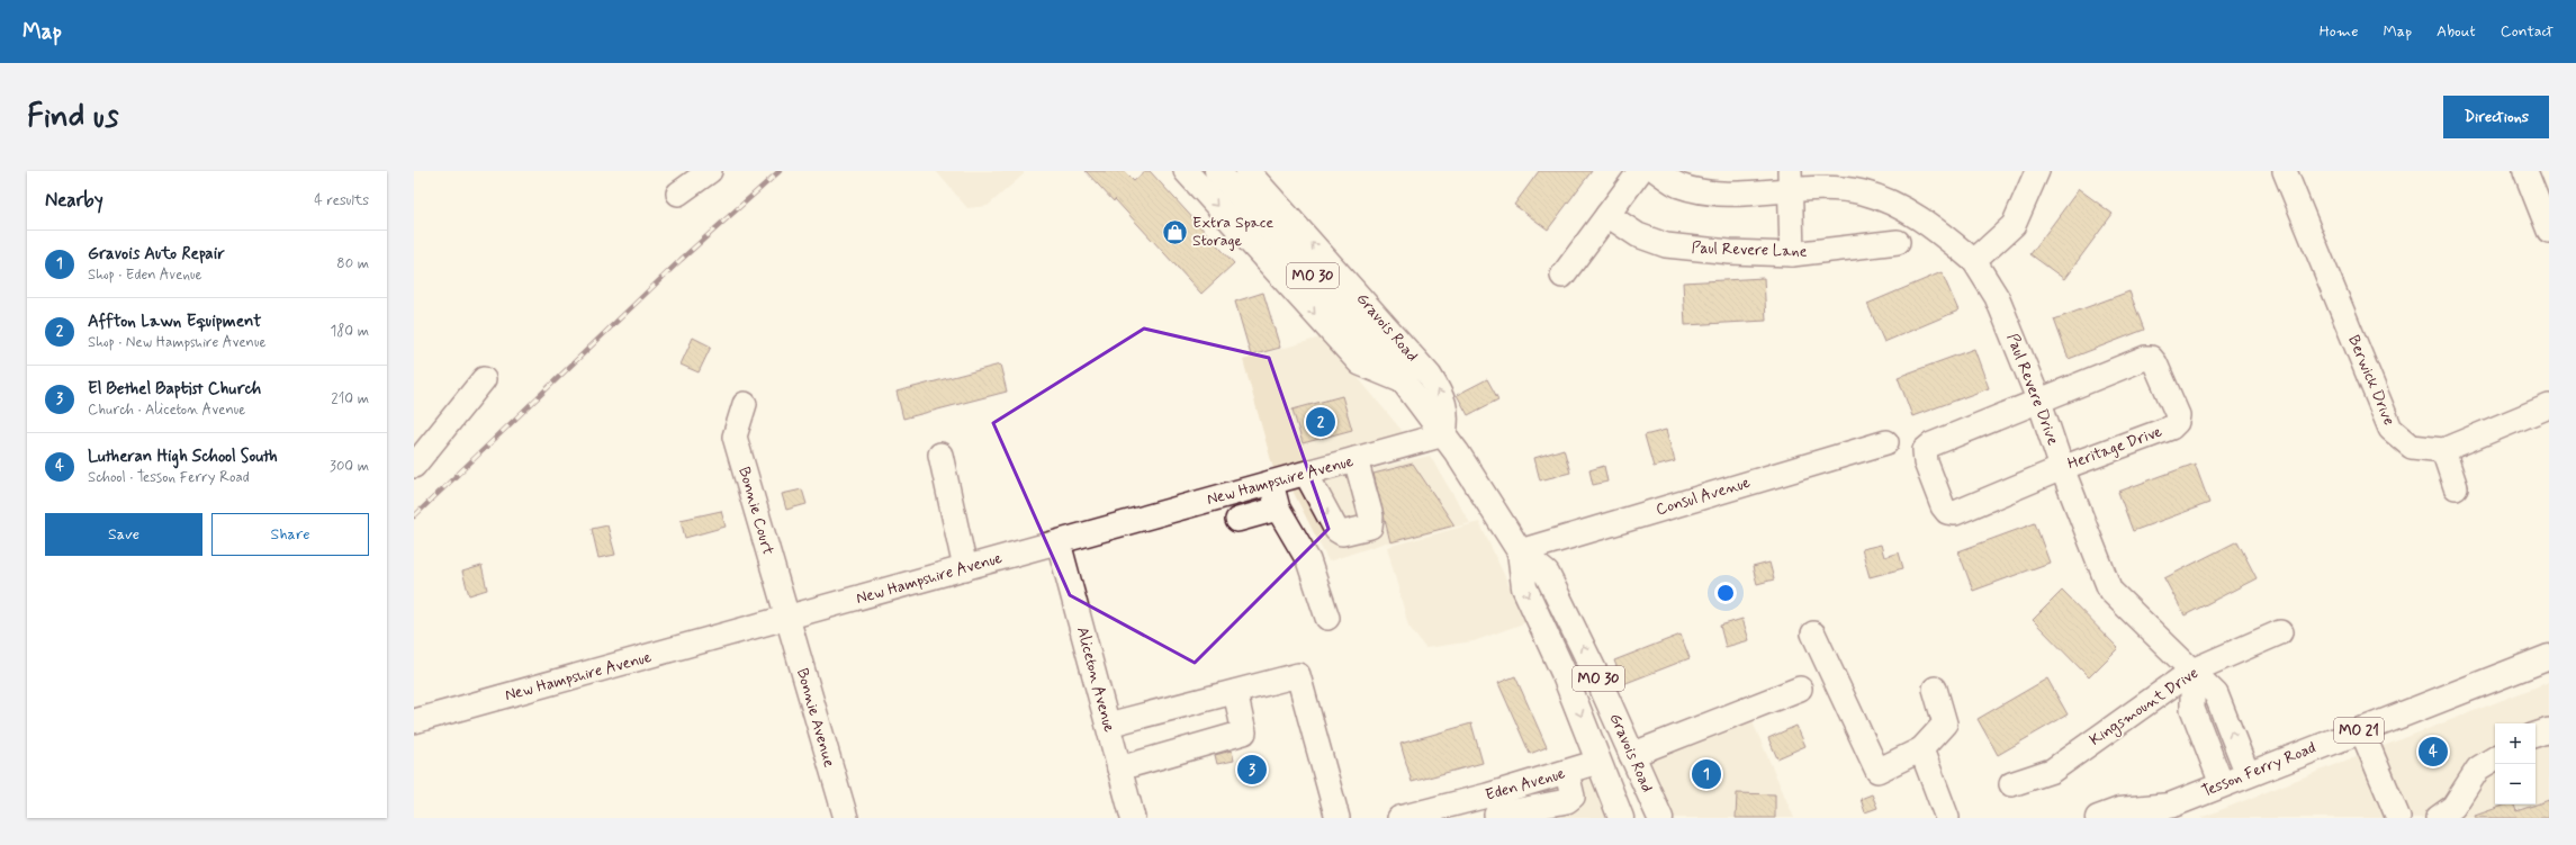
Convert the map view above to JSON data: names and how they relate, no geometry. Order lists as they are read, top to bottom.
{
  "streets": {
    "main road": [
      "MO 30",
      "Gravois Road",
      "MO 21",
      "Tesson Ferry Road"
    ],
    "street": [
      "Paul Revere Lane",
      "Berwick Drive",
      "Paul Revere Drive",
      "Heritage Drive",
      "New Hampshire Avenue",
      "Consul Avenue",
      "Bonnie Court",
      "Aliceton Avenue",
      "Kingsmount Drive",
      "Bonnie Avenue",
      "Eden Avenue"
    ]
  },
  "crossings": [
    ["Gravois Road", "New Hampshire Avenue"],
    ["Gravois Road", "Consul Avenue"],
    ["Gravois Road", "Eden Avenue"],
    ["Paul Revere Drive", "Heritage Drive"],
    ["Paul Revere Drive", "Kingsmount Drive"],
    ["Paul Revere Drive", "Tesson Ferry Road"],
    ["New Hampshire Avenue", "Bonnie Court"],
    ["New Hampshire Avenue", "Aliceton Avenue"],
    ["New Hampshire Avenue", "Bonnie Avenue"],
    ["Bonnie Court", "Bonnie Avenue"]
  ],
  "places": {
    "shop": ["Extra Space Storage"]
  },
  "page": {
    "header": "Map",
    "nav": [
      "Home",
      "Map",
      "About",
      "Contact"
    ],
    "buttons": [
      "Directions",
      ["Save", "Share"]
    ],
    "title": "Find us",
    "heading": ["Nearby", "4 results"],
    "list": [
      {
        "mark": "1",
        "name": "Gravois Auto Repair",
        "note": "Shop · Eden Avenue",
        "value": "80 m"
      },
      {
        "mark": "2",
        "name": "Affton Lawn Equipment",
        "note": "Shop · New Hampshire Avenue",
        "value": "180 m"
      },
      {
        "mark": "3",
        "name": "El Bethel Baptist Church",
        "note": "Church · Aliceton Avenue",
        "value": "210 m"
      },
      {
        "mark": "4",
        "name": "Lutheran High School South",
        "note": "School · Tesson Ferry Road",
        "value": "300 m"
      }
    ],
    "pins": [
      "2",
      "4",
      "3",
      "1"
    ],
    "map_buttons": ["+", "−"]
  }
}
